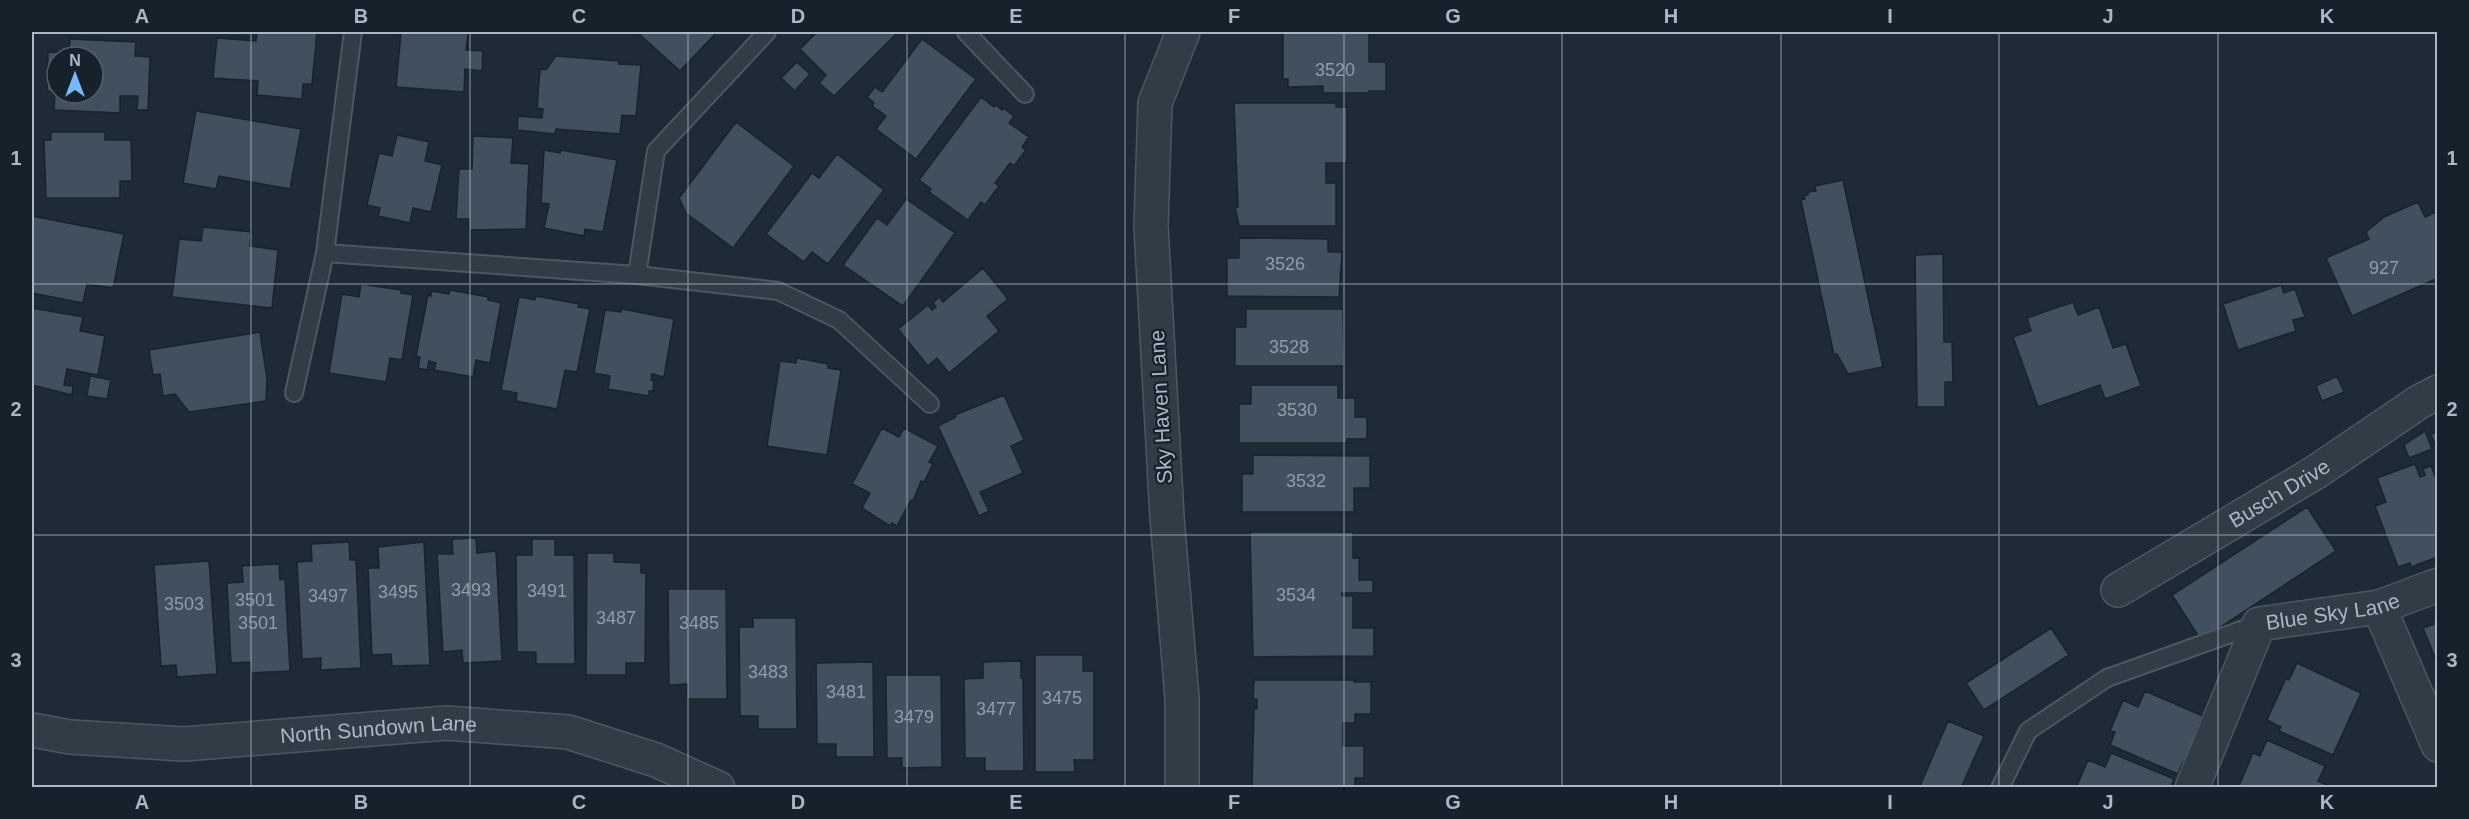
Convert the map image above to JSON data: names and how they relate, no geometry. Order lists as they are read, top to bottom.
{
  "streets": {
    "street": [
      "Sky Haven Lane",
      "Busch Drive",
      "Blue Sky Lane",
      "North Sundown Lane"
    ]
  },
  "house_numbers": [
    "3520",
    "3526",
    "927",
    "3528",
    "3530",
    "3532",
    "3493",
    "3491",
    "3495",
    "3534",
    "3497",
    "3501",
    "3503",
    "3487",
    "3501",
    "3485",
    "3483",
    "3481",
    "3475",
    "3477",
    "3479"
  ],
  "north": "top",
  "grid": {
    "columns": [
      "A",
      "B",
      "C",
      "D",
      "E",
      "F",
      "G",
      "H",
      "I",
      "J",
      "K"
    ],
    "rows": ["1", "2", "3"]
  }
}
